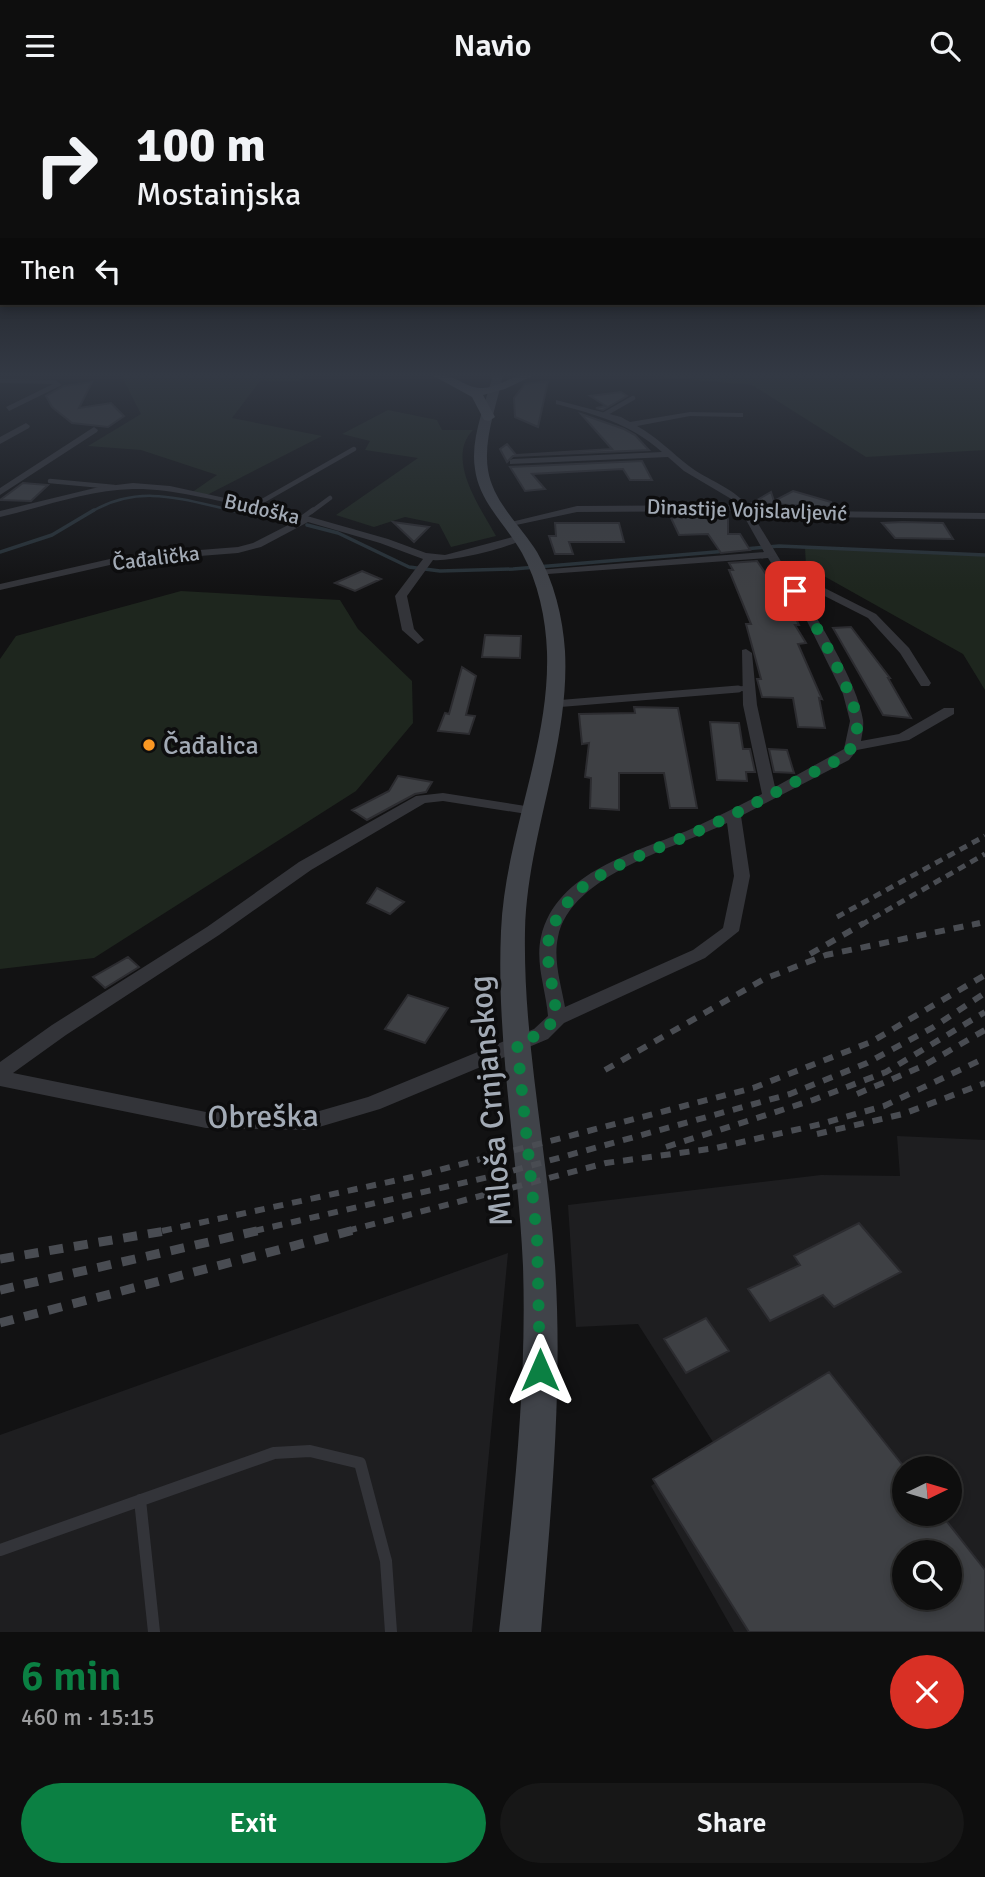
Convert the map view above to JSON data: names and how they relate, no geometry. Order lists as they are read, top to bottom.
{
  "streets": {
    "main road": ["Miloša Crnjanskog"],
    "street": [
      "Budoška",
      "Dinastije Vojislavljević",
      "Čađalička",
      "Obreška"
    ]
  },
  "crossings": [
    ["Budoška", "Čađalička"],
    ["Budoška", "Miloša Crnjanskog"],
    ["Dinastije Vojislavljević", "Miloša Crnjanskog"],
    ["Miloša Crnjanskog", "Obreška"]
  ],
  "places": ["Čađalica"],
  "north": "right",
  "page": {
    "header": "Navio",
    "turn": ["100 m", "Mostainjska"],
    "then": "Then",
    "heading": ["6 min", "460 m · 15:15"],
    "buttons": ["Exit", "Share"]
  }
}
